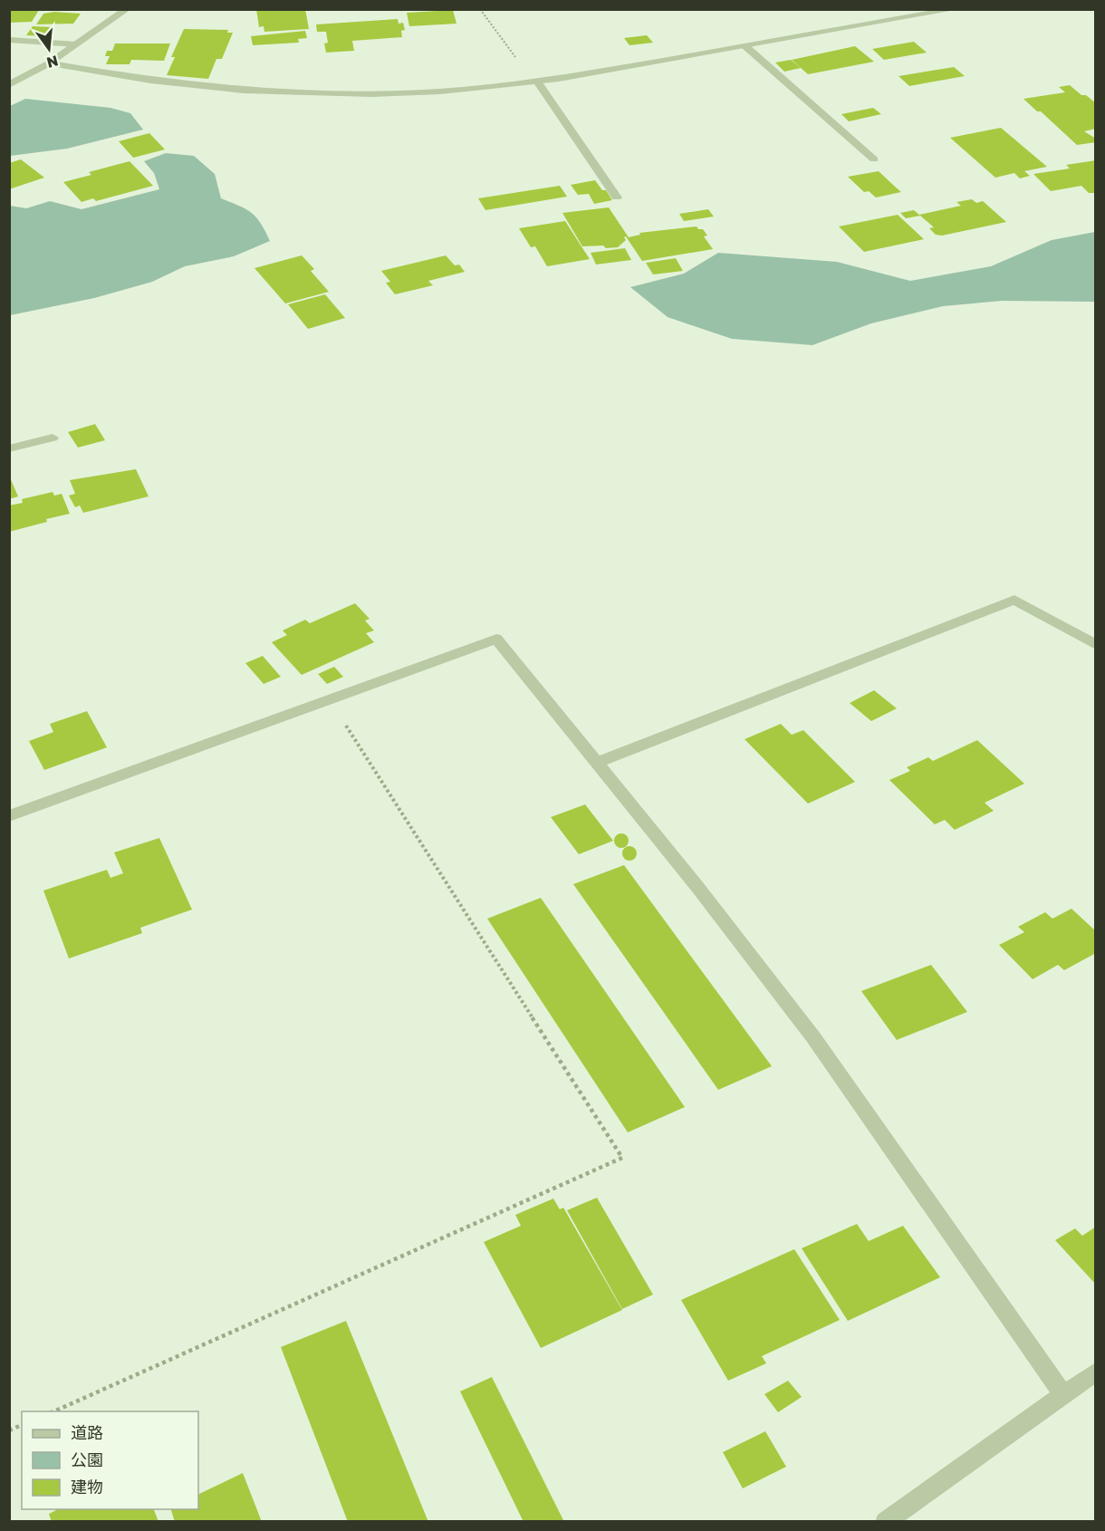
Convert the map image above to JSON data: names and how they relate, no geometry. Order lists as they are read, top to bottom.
{
  "legend": ["道路", "公園", "建物"],
  "north": "bottom"
}
